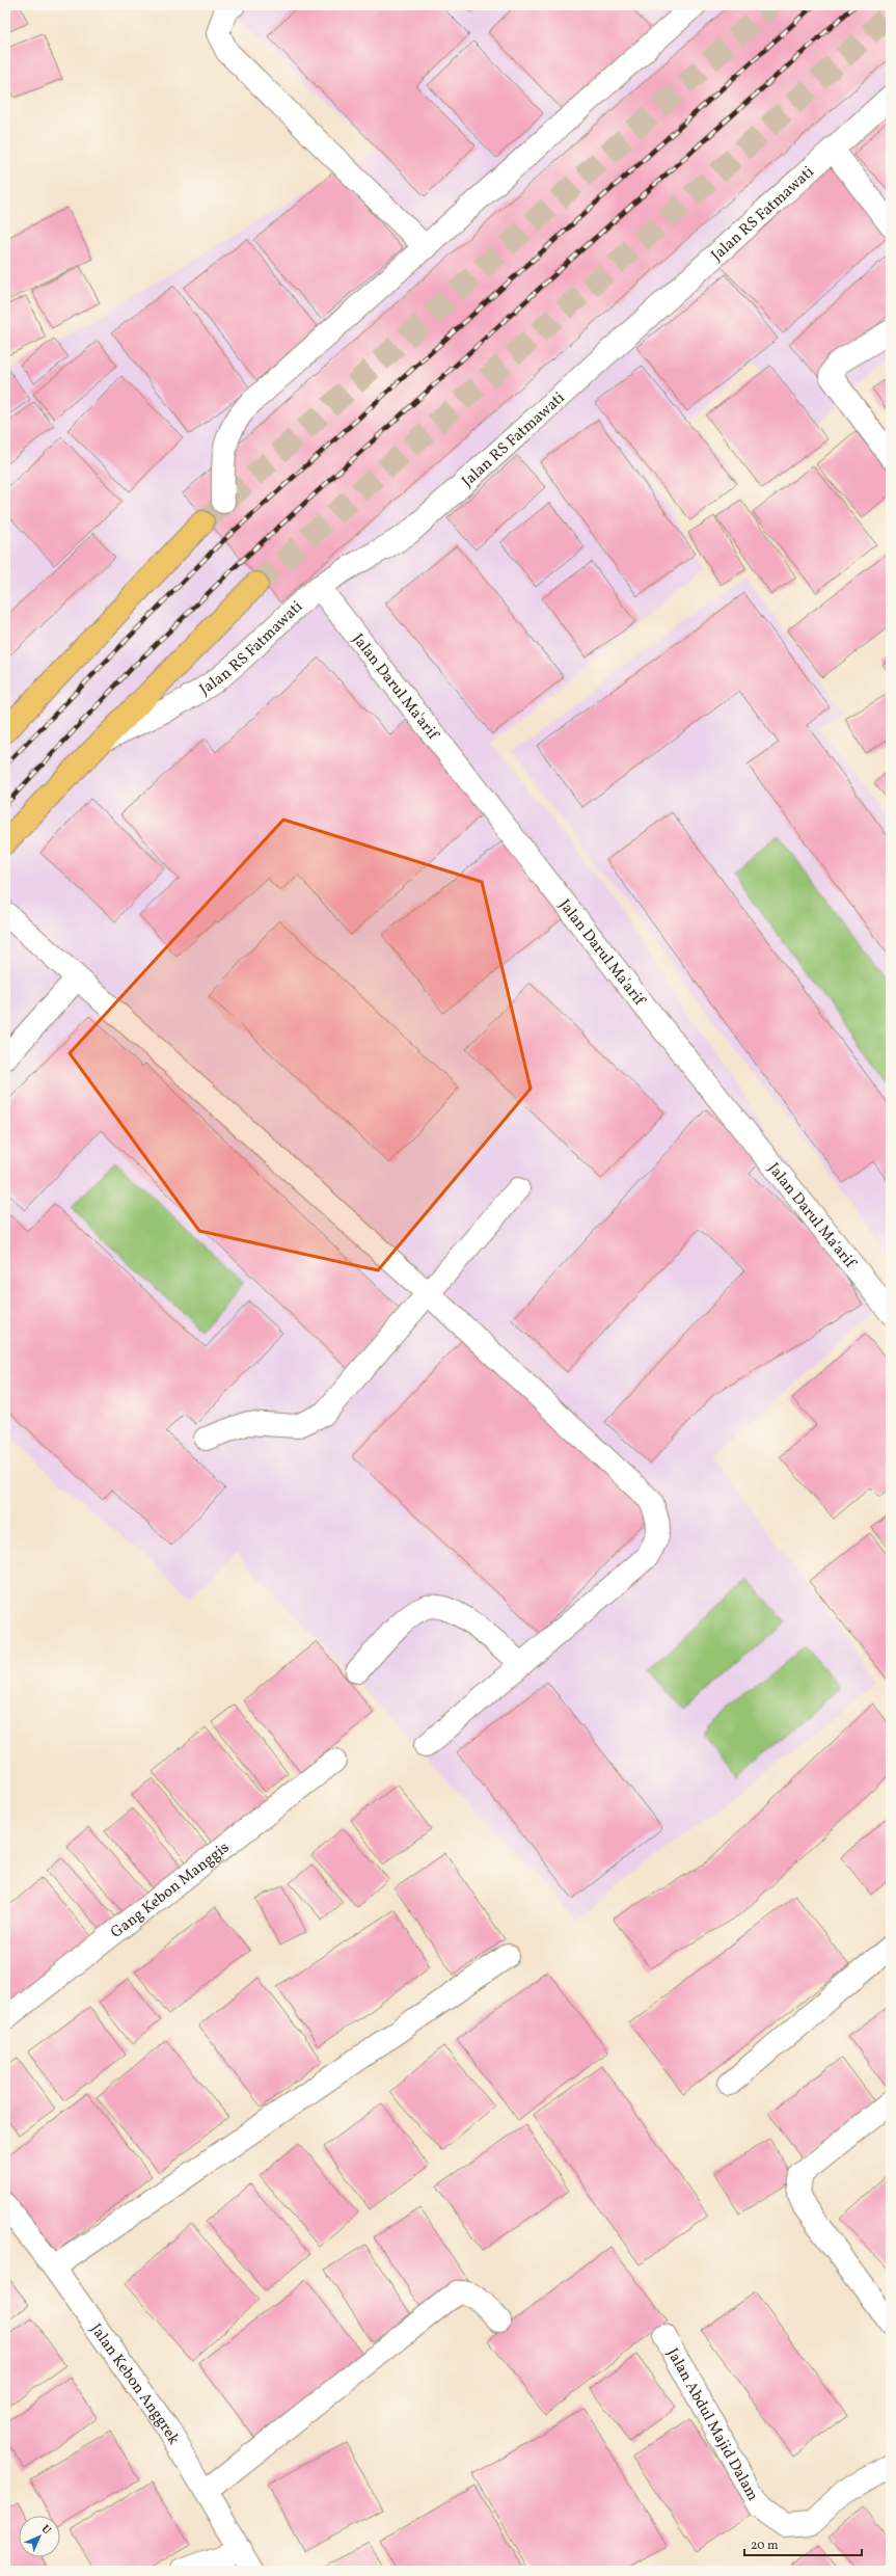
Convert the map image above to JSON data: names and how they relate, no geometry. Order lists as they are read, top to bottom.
{
  "streets": {
    "main road": ["Jalan RS Fatmawati"],
    "street": [
      "Jalan Darul Ma'arif",
      "Gang Kebon Manggis",
      "Jalan Kebon Anggrek",
      "Jalan Abdul Majid Dalam"
    ]
  },
  "crossings": [
    ["Jalan RS Fatmawati", "Jalan Darul Ma'arif"]
  ],
  "scale_bar": "20 m",
  "north": "top right"
}
